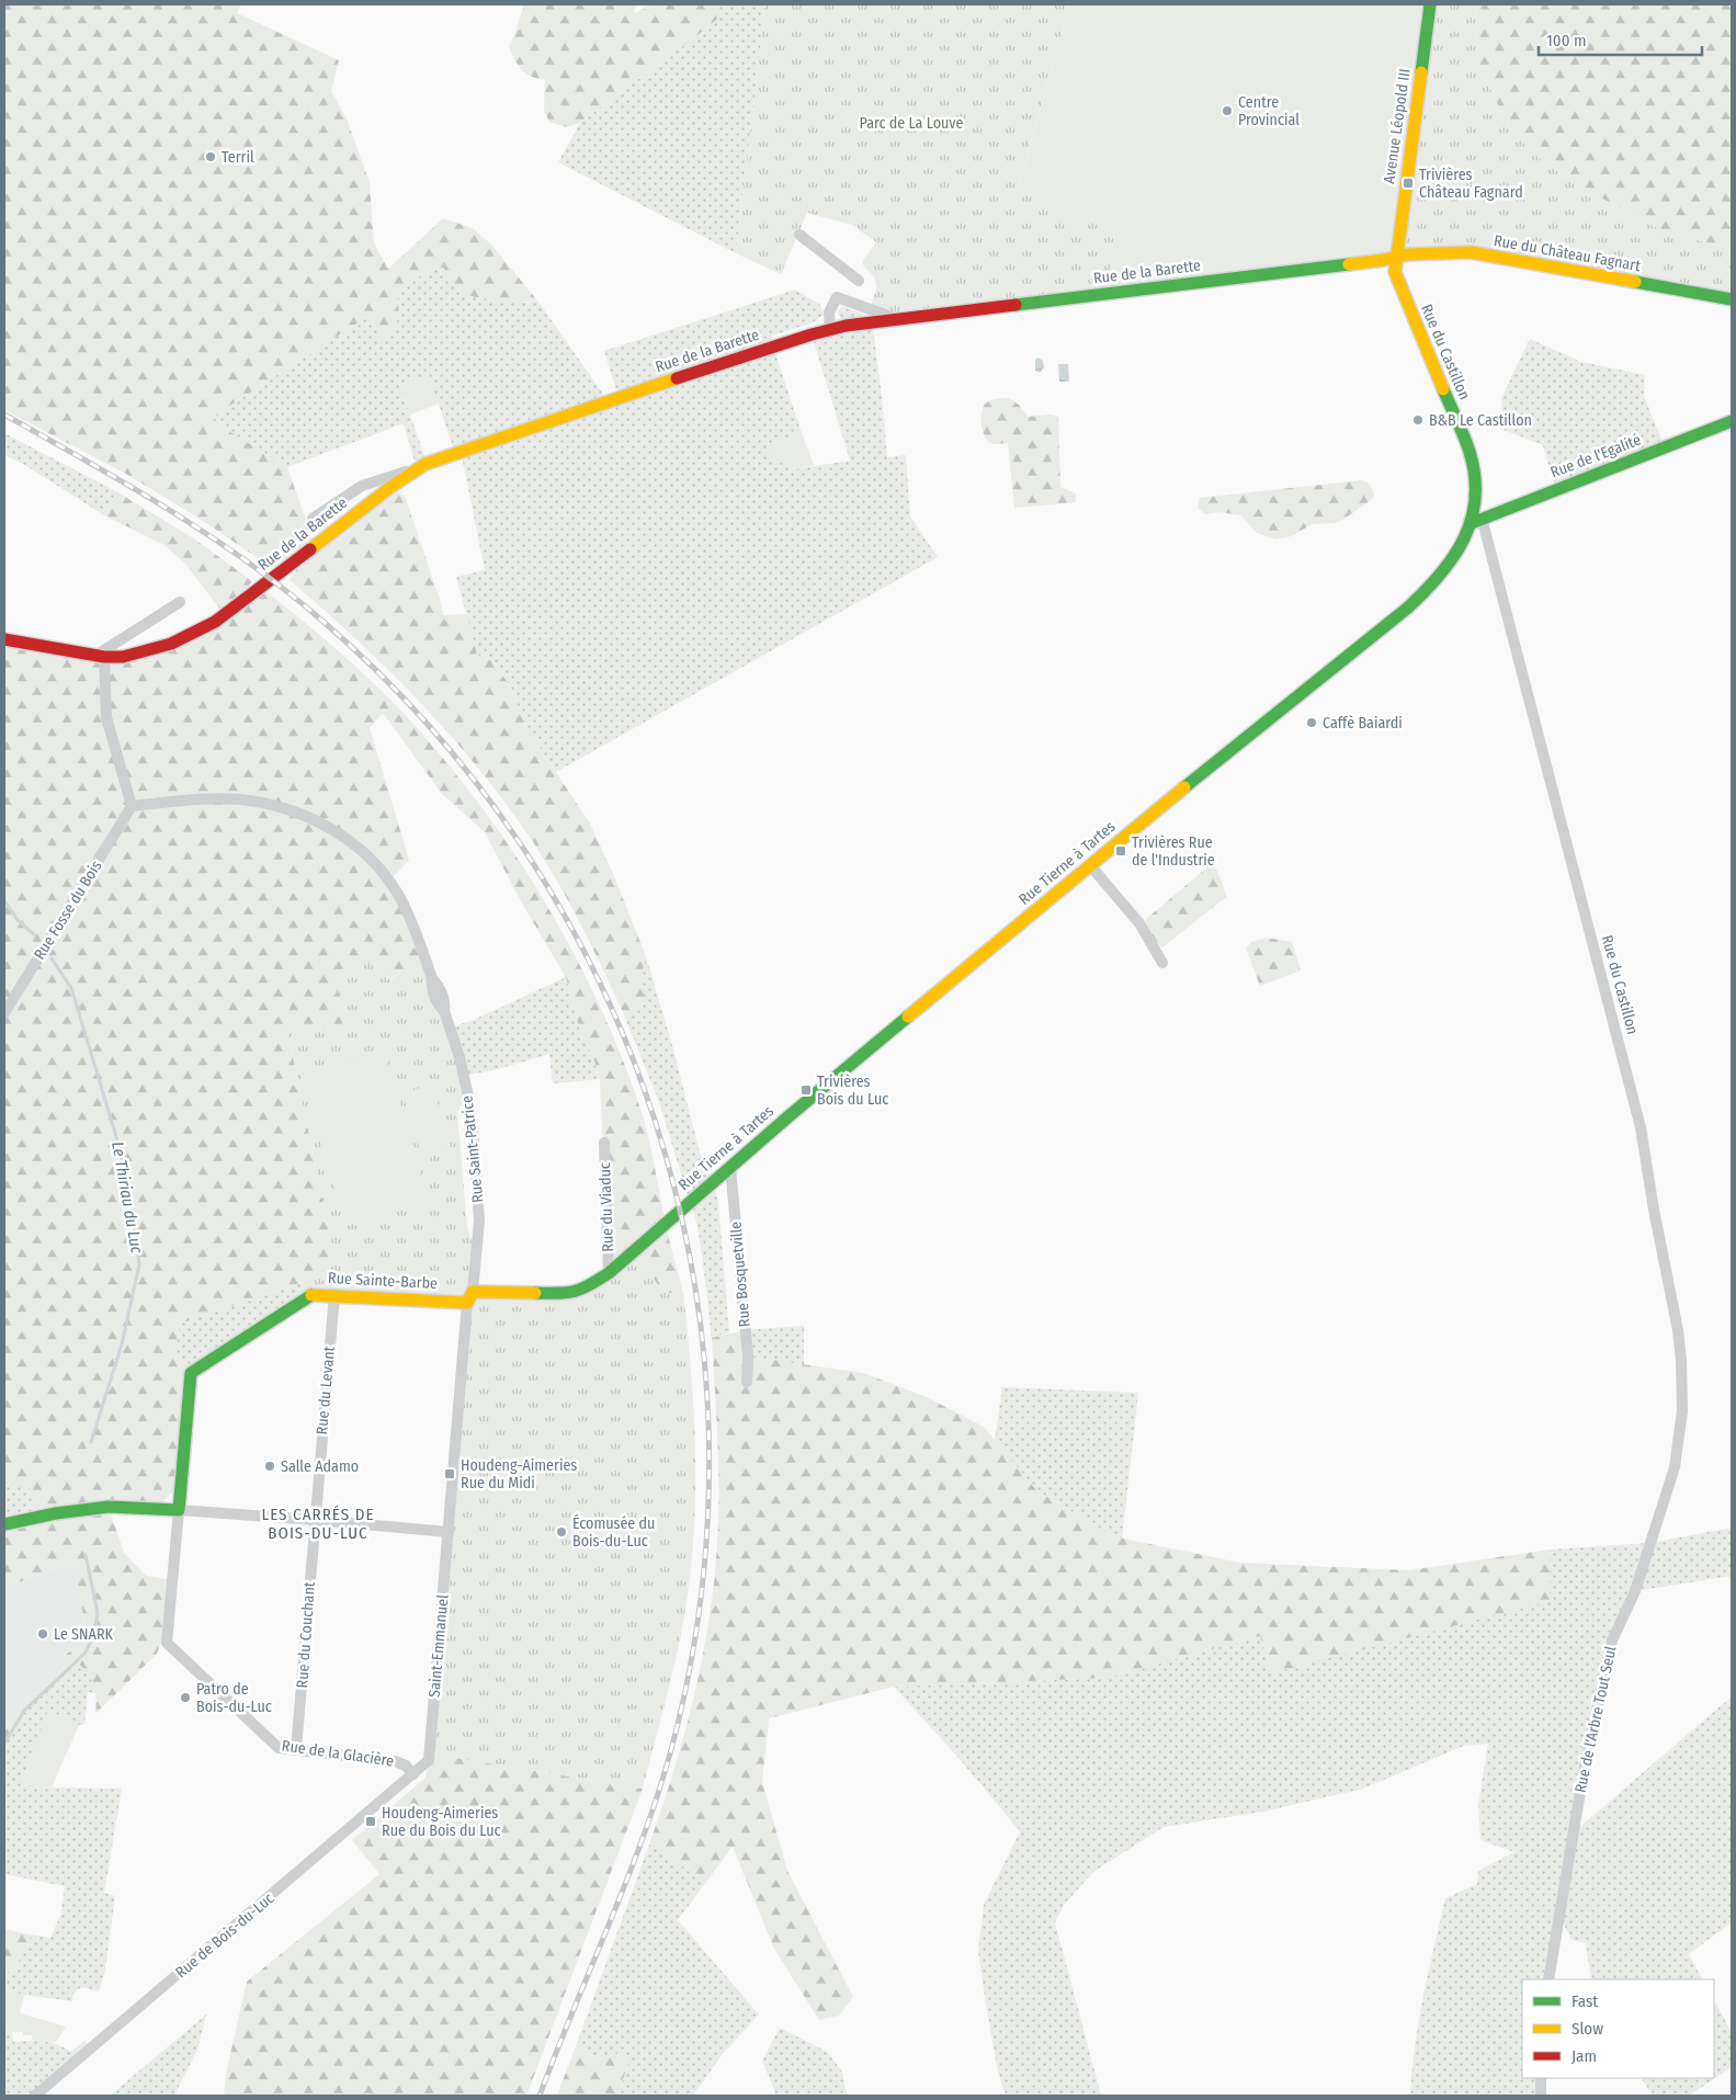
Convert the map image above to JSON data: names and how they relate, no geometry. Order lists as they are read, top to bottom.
{
  "streets": {
    "street": [
      "Avenue Léopold III",
      "Rue du Château Fagnart",
      "Rue de la Barette",
      "Rue du Castillon",
      "Rue de l'Egalité",
      "Rue Tierne à Tartes",
      "Rue Fosse du Bois",
      "Rue Saint-Patrice",
      "Rue du Viaduc",
      "Rue Bosquetville",
      "Rue Sainte-Barbe",
      "Rue du Levant",
      "Rue du Couchant",
      "Saint-Emmanuel",
      "Rue de l'Arbre Tout Seul",
      "Rue de la Glacière",
      "Rue de Bois-du-Luc"
    ]
  },
  "crossings": [
    ["Avenue Léopold III", "Rue du Château Fagnart"],
    ["Avenue Léopold III", "Rue de la Barette"],
    ["Avenue Léopold III", "Rue du Castillon"],
    ["Rue du Château Fagnart", "Rue de la Barette"],
    ["Rue du Château Fagnart", "Rue du Castillon"],
    ["Rue de la Barette", "Rue du Castillon"],
    ["Rue du Castillon", "Rue de l'Egalité"],
    ["Rue du Castillon", "Rue Tierne à Tartes"],
    ["Rue du Castillon", "Rue de l'Arbre Tout Seul"],
    ["Rue de l'Egalité", "Rue Tierne à Tartes"],
    ["Rue Tierne à Tartes", "Rue Bosquetville"],
    ["Rue Tierne à Tartes", "Rue Sainte-Barbe"],
    ["Rue Fosse du Bois", "Rue Saint-Patrice"],
    ["Rue Saint-Patrice", "Rue Sainte-Barbe"],
    ["Rue Saint-Patrice", "Saint-Emmanuel"],
    ["Rue du Viaduc", "Rue Sainte-Barbe"],
    ["Rue Sainte-Barbe", "Rue du Levant"],
    ["Rue Sainte-Barbe", "Rue de la Glacière"],
    ["Rue du Levant", "Rue du Couchant"],
    ["Rue du Couchant", "Rue de la Glacière"],
    ["Saint-Emmanuel", "Rue de Bois-du-Luc"],
    ["Rue de la Glacière", "Rue de Bois-du-Luc"]
  ],
  "districts": ["LES CARRÉS DE BOIS-DU-LUC"],
  "water": ["Le Thiriau du Luc"],
  "parks": ["Parc de La Louve"],
  "places": {
    "other": [
      "Centre Provincial",
      "Terril",
      "B&B Le Castillon",
      "Caffè Baiardi",
      "Salle Adamo",
      "Écomusée du Bois-du-Luc",
      "Le SNARK",
      "Patro de Bois-du-Luc"
    ],
    "transit": [
      "Trivières Château Fagnard",
      "Trivières Rue de l'Industrie",
      "Trivières Bois du Luc",
      "Houdeng-Aimeries Rue du Midi",
      "Houdeng-Aimeries Rue du Bois du Luc"
    ]
  },
  "legend": ["Fast", "Slow", "Jam"],
  "scale_bar": "100 m"
}
